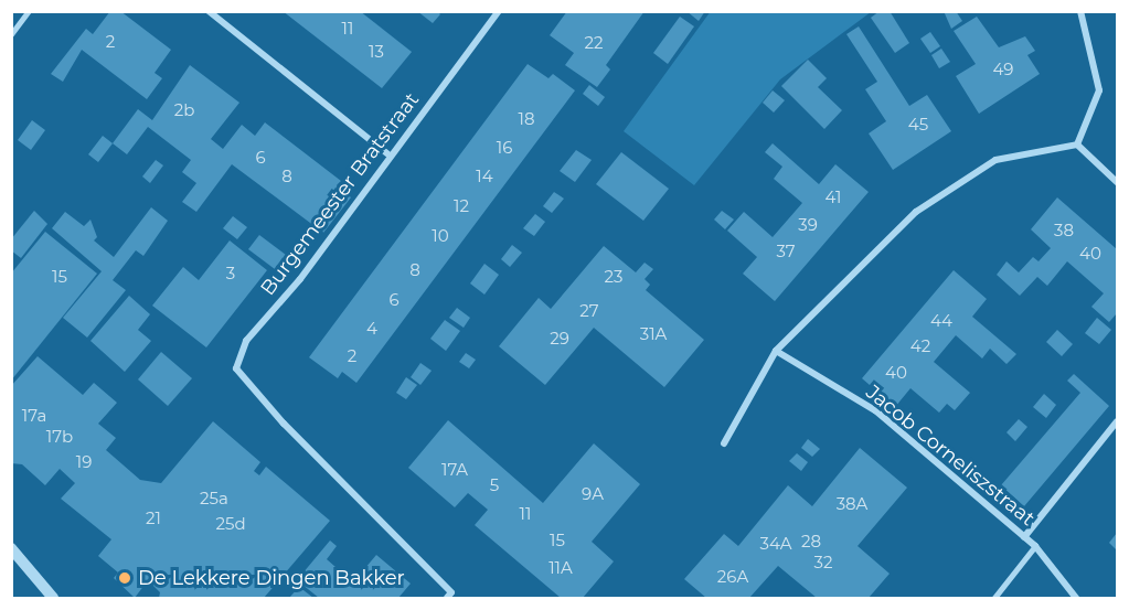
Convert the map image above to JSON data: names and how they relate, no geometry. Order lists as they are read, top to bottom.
{
  "streets": {
    "street": ["Burgemeester Bratstraat", "Jacob Corneliszstraat"]
  },
  "places": ["De Lekkere Dingen Bakker"],
  "house_numbers": [
    "11",
    "2",
    "22",
    "13",
    "49",
    "2b",
    "18",
    "45",
    "16",
    "6",
    "8",
    "14",
    "41",
    "12",
    "39",
    "38",
    "10",
    "37",
    "40",
    "8",
    "3",
    "15",
    "23",
    "6",
    "27",
    "44",
    "4",
    "31A",
    "29",
    "42",
    "2",
    "40",
    "17a",
    "17b",
    "19",
    "17A",
    "5",
    "9A",
    "25a",
    "38A",
    "11",
    "21",
    "25d",
    "15",
    "28",
    "34A",
    "32",
    "11A",
    "26A"
  ]
}
